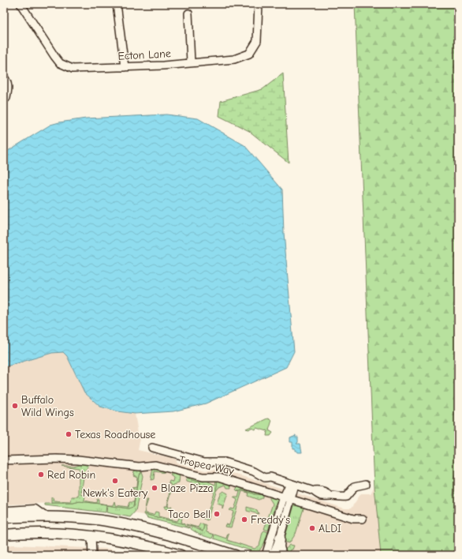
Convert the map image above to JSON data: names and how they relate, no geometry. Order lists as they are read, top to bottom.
{
  "streets": {
    "street": ["Ecton Lane", "Tropea Way"]
  },
  "places": [
    "Buffalo Wild Wings",
    "Texas Roadhouse",
    "Red Robin",
    "Newk's Eatery",
    "Blaze Pizza",
    "Taco Bell",
    "Freddy's",
    "ALDI"
  ]
}
